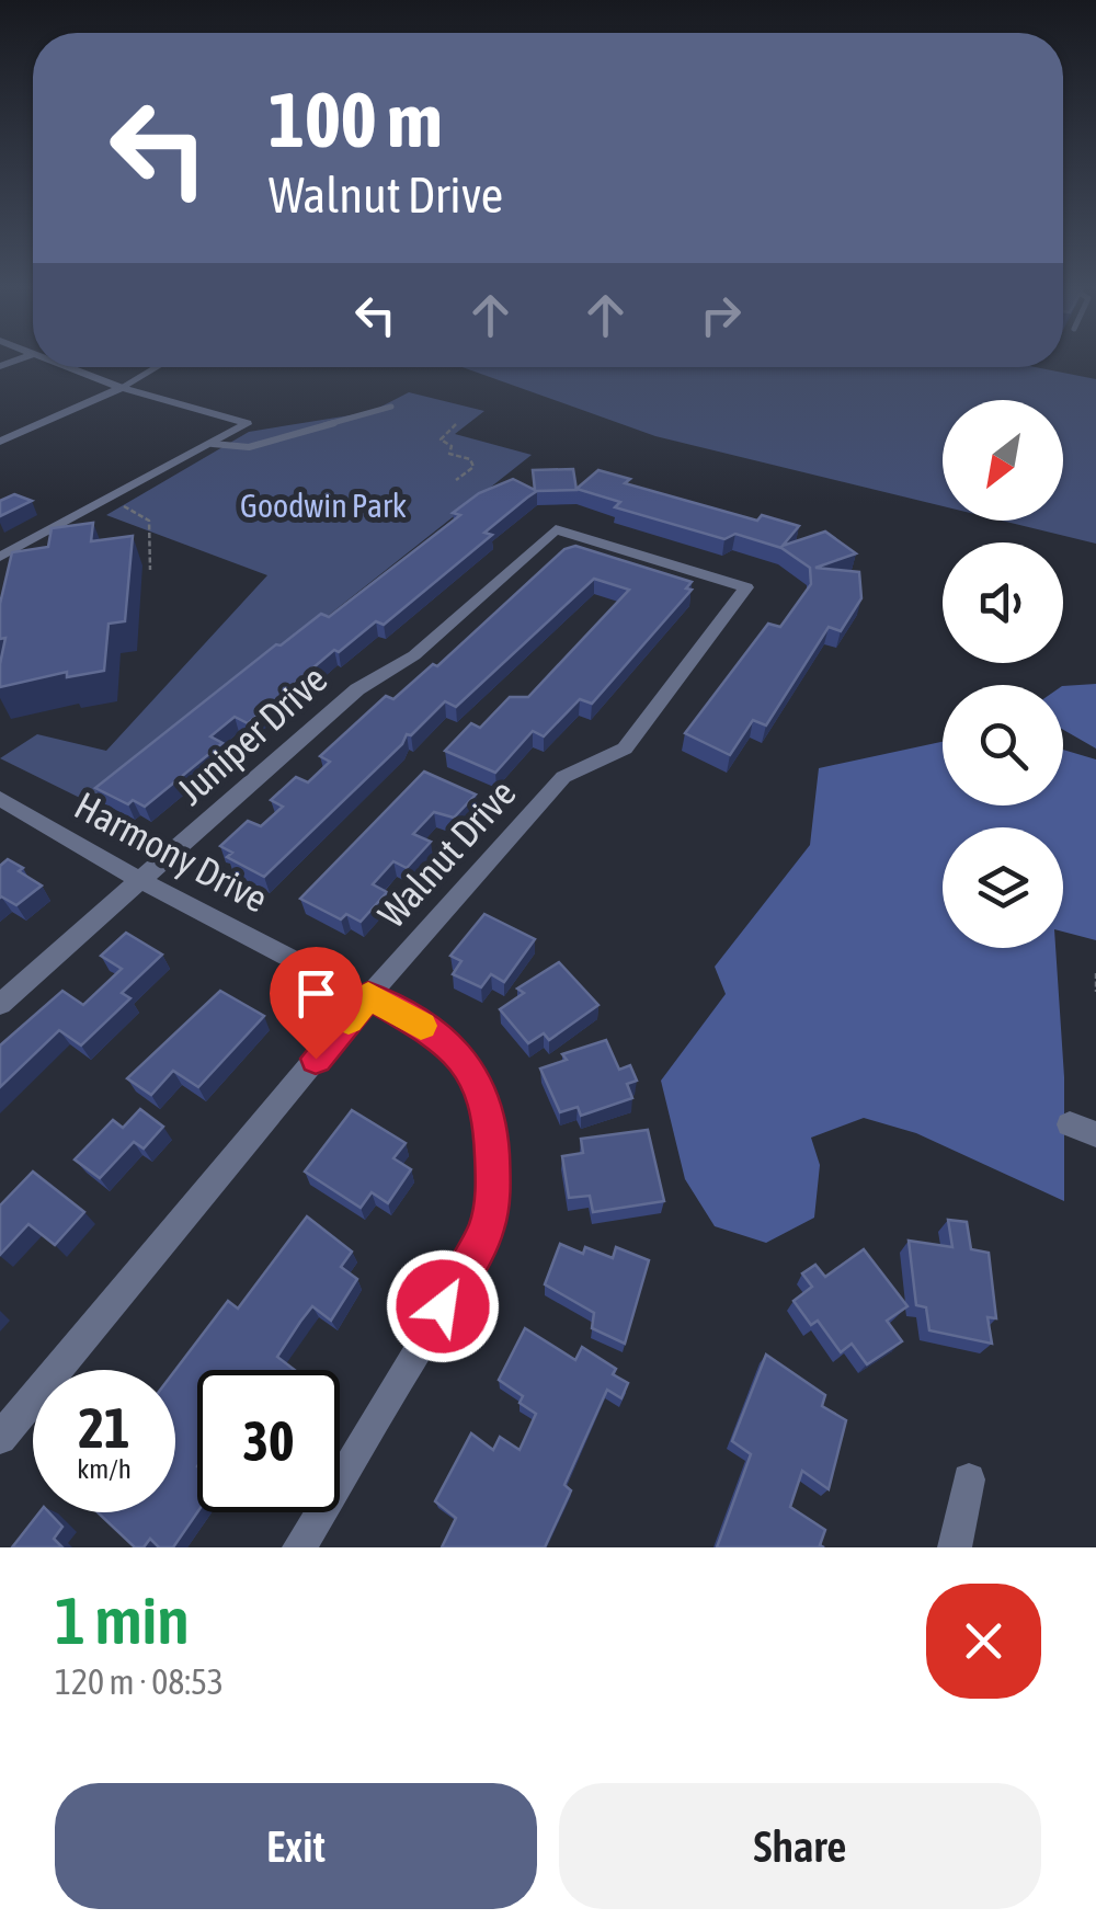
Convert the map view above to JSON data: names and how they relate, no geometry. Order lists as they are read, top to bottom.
{
  "streets": {
    "street": ["Juniper Drive", "Harmony Drive", "Walnut Drive"]
  },
  "crossings": [
    ["Juniper Drive", "Harmony Drive"],
    ["Juniper Drive", "Walnut Drive"],
    ["Harmony Drive", "Walnut Drive"]
  ],
  "parks": ["Goodwin Park"],
  "north": "bottom left",
  "page": {
    "turn": ["100 m", "Walnut Drive"],
    "speed": "21 km/h",
    "limit": "30",
    "heading": ["1 min", "120 m · 08:53"],
    "buttons": ["Exit", "Share"]
  }
}
